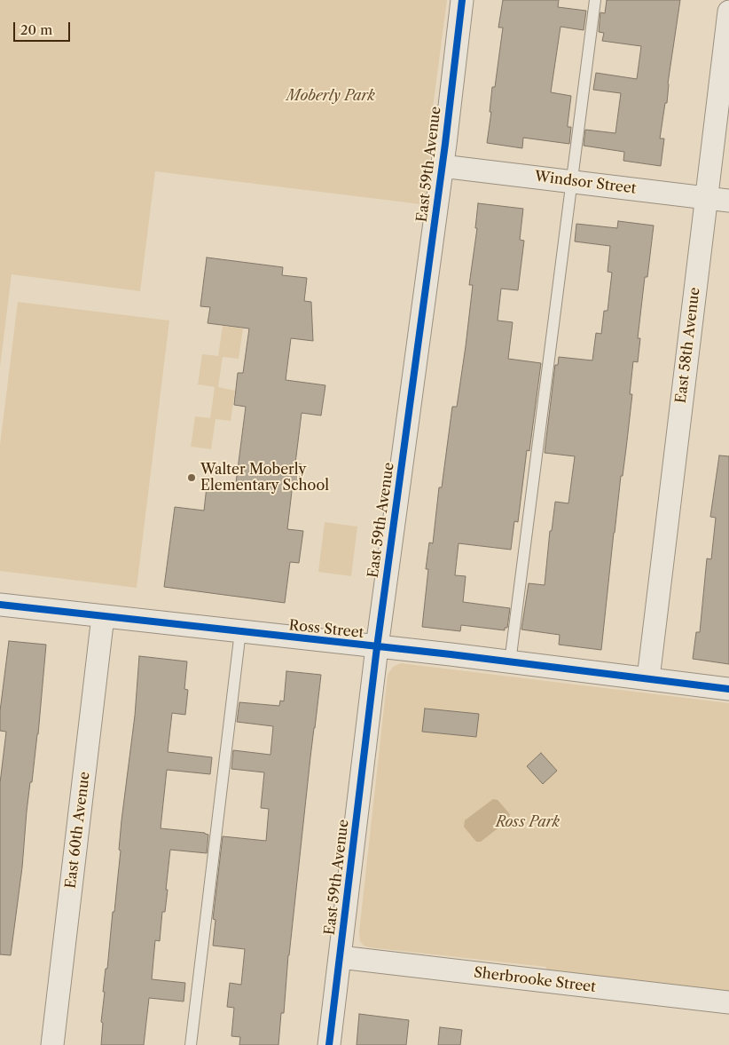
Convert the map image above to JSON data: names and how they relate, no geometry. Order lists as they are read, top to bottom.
{
  "streets": {
    "street": [
      "East 59th Avenue",
      "Windsor Street",
      "East 58th Avenue",
      "Ross Street",
      "East 60th Avenue",
      "Sherbrooke Street"
    ]
  },
  "crossings": [
    ["East 59th Avenue", "Windsor Street"],
    ["East 59th Avenue", "Ross Street"],
    ["East 59th Avenue", "Sherbrooke Street"],
    ["Windsor Street", "East 58th Avenue"],
    ["East 58th Avenue", "Ross Street"],
    ["Ross Street", "East 60th Avenue"]
  ],
  "parks": ["Moberly Park", "Ross Park"],
  "places": ["Walter Moberly Elementary School"],
  "scale_bar": "20 m"
}
